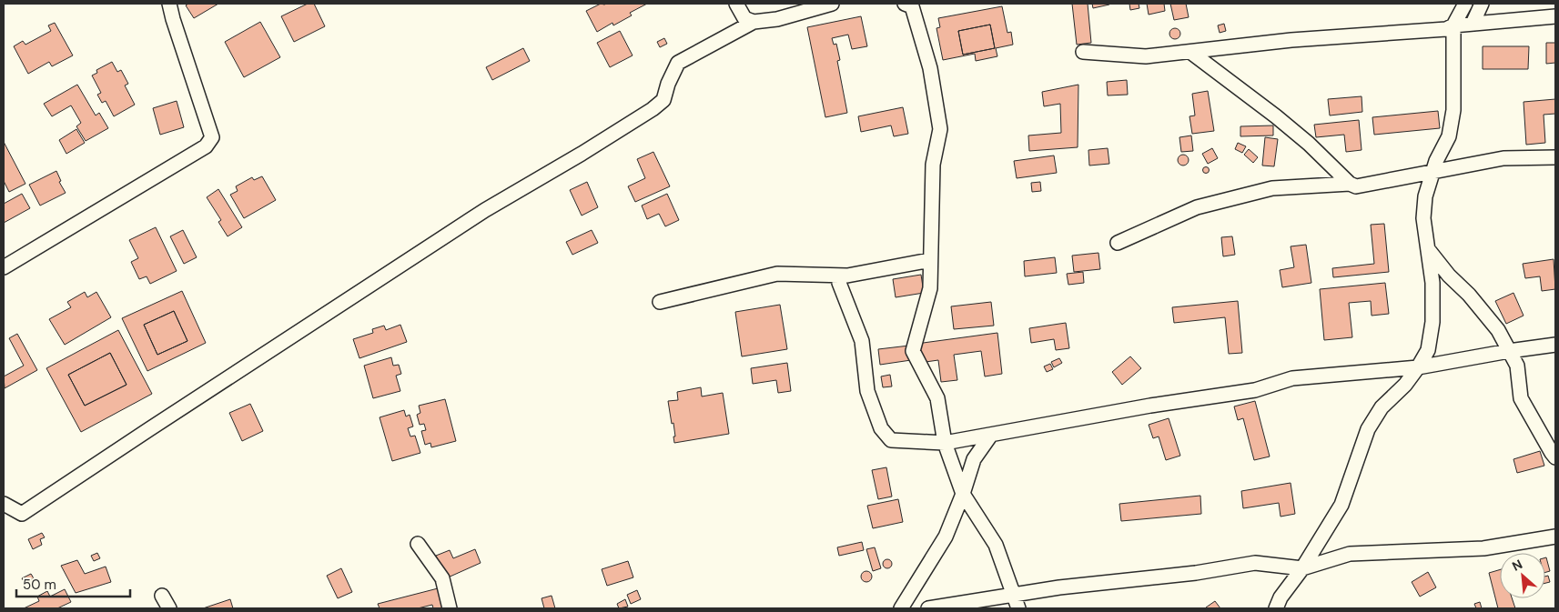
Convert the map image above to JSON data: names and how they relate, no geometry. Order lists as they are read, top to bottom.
{
  "scale_bar": "50 m",
  "north": "top left"
}
